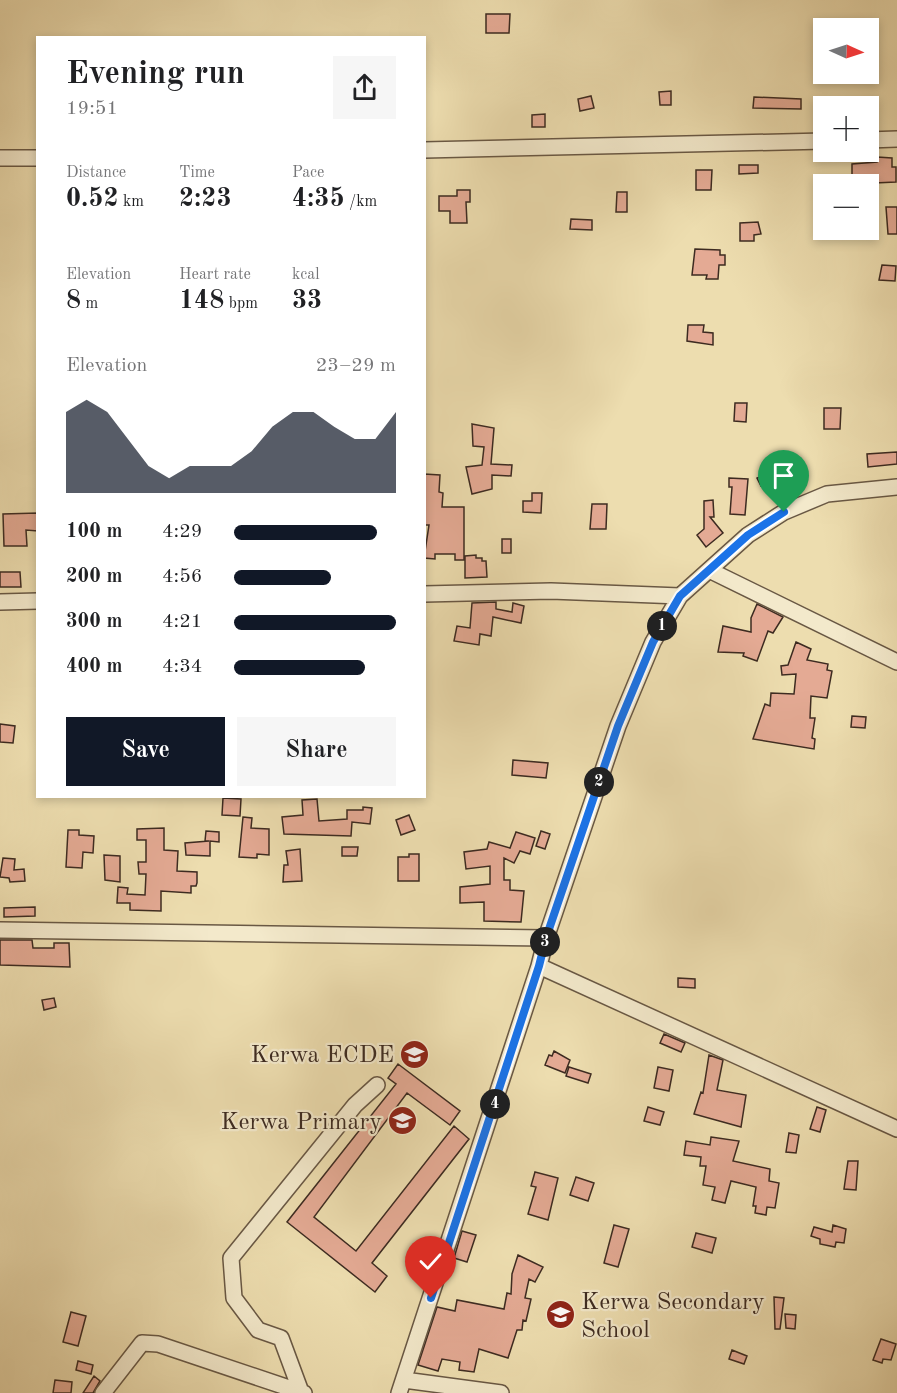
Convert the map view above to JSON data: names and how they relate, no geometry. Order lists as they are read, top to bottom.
{
  "places": {
    "school or university": ["Kerwa ECDE", "Kerwa Primary", "Kerwa Secondary School"]
  },
  "north": "right",
  "page": {
    "map_buttons": ["+", "−"],
    "heading": ["Evening run", "19:51"],
    "stats": [
      ["Distance", "0.52 km"],
      ["Time", "2:23"],
      ["Pace", "4:35 /km"],
      ["Elevation", "8 m"],
      ["Heart rate", "148 bpm"],
      ["kcal", "33"]
    ],
    "chart": ["Elevation", "23–29 m"],
    "list": [
      {
        "name": "100 m",
        "note": "4:29"
      },
      {
        "name": "200 m",
        "note": "4:56"
      },
      {
        "name": "300 m",
        "note": "4:21"
      },
      {
        "name": "400 m",
        "note": "4:34"
      }
    ],
    "pins": [
      "1",
      "2",
      "3",
      "4"
    ],
    "buttons": ["Save", "Share"]
  }
}
